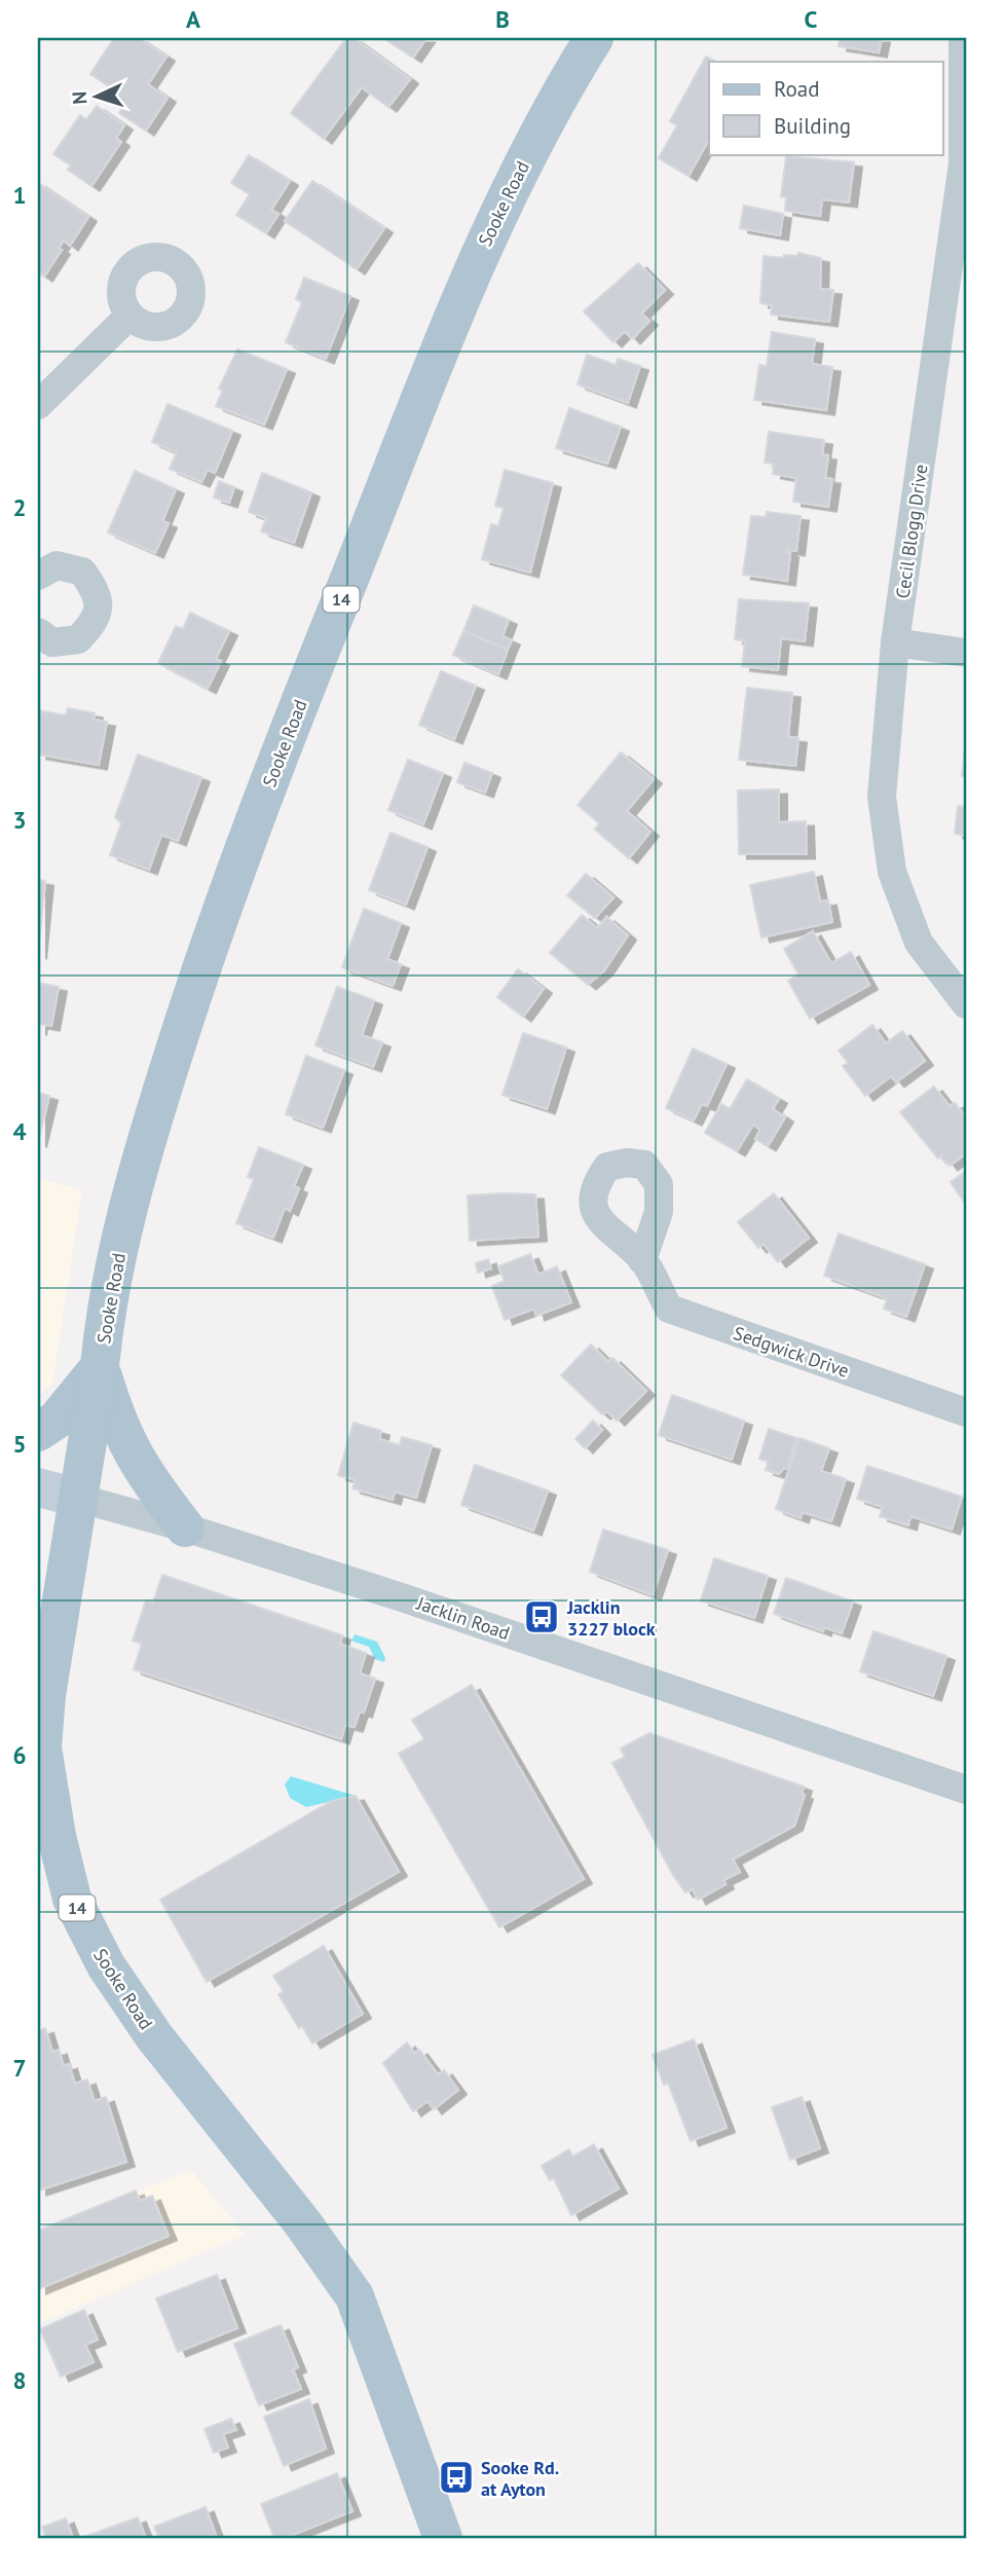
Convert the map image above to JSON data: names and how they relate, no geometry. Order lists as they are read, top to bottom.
{
  "streets": {
    "main road": ["Sooke Road", "14", "Jacklin Road"],
    "street": ["Cecil Blogg Drive", "Sedgwick Drive"]
  },
  "crossings": [
    ["Sooke Road", "Jacklin Road"]
  ],
  "places": {
    "bus stop": ["Jacklin 3227 block", "Sooke Rd. at Ayton"]
  },
  "legend": ["Road", "Building"],
  "north": "left",
  "grid": {
    "columns": ["A", "B", "C"],
    "rows": [
      "1",
      "2",
      "3",
      "4",
      "5",
      "6",
      "7",
      "8"
    ]
  }
}
